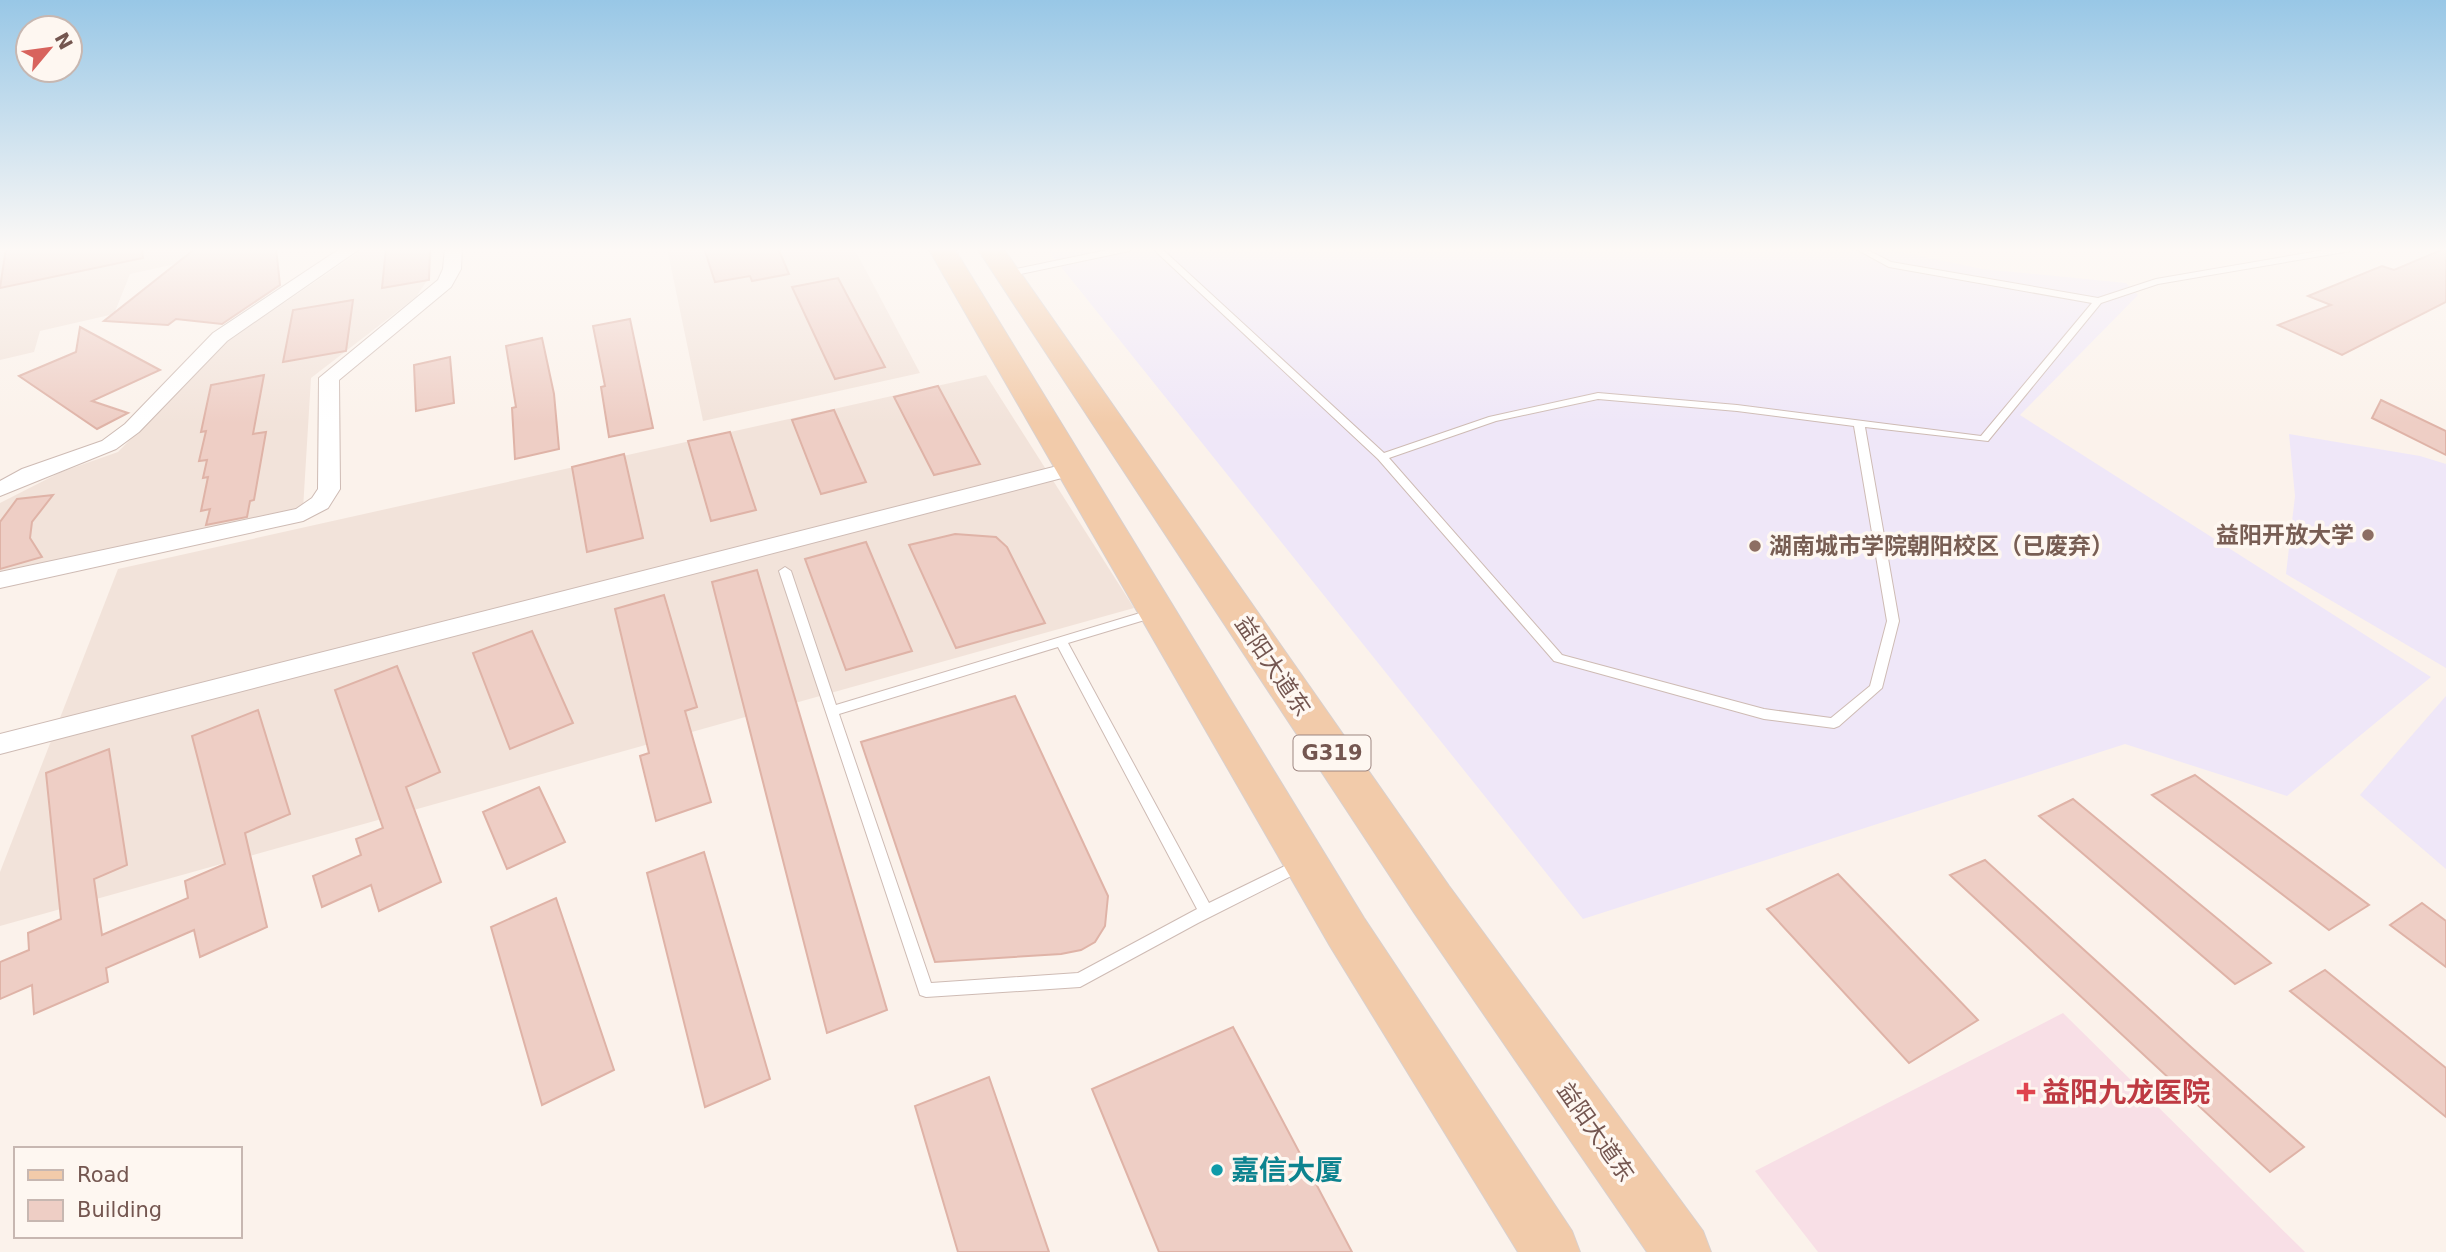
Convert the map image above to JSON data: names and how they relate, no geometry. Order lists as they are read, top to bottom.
{
  "streets": {
    "main road": ["益阳大道东", "G319"]
  },
  "places": {
    "other": ["益阳开放大学", "湖南城市学院朝阳校区（已废弃）", "嘉信大厦"],
    "health": ["益阳九龙医院"]
  },
  "legend": ["Road", "Building"],
  "north": "top right"
}
